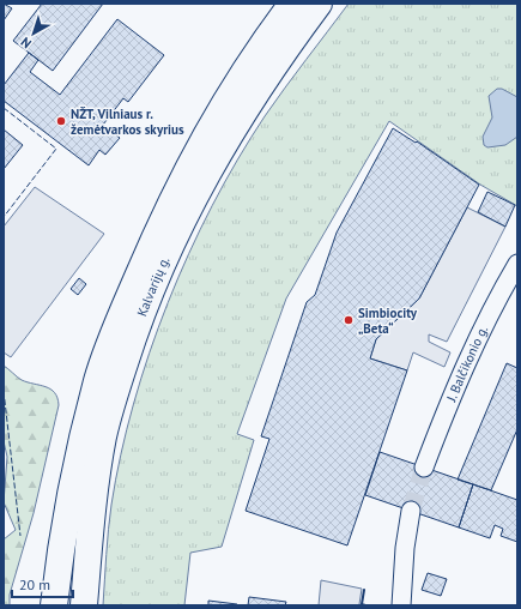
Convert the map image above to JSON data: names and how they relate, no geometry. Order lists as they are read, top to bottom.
{
  "streets": {
    "main road": ["Kalvarijų g."],
    "street": ["J. Balčikonio g."]
  },
  "places": ["NŽT, Vilniaus r. žemėtvarkos skyrius", "Simbiocity „Beta“"],
  "scale_bar": "20 m",
  "north": "bottom left"
}
